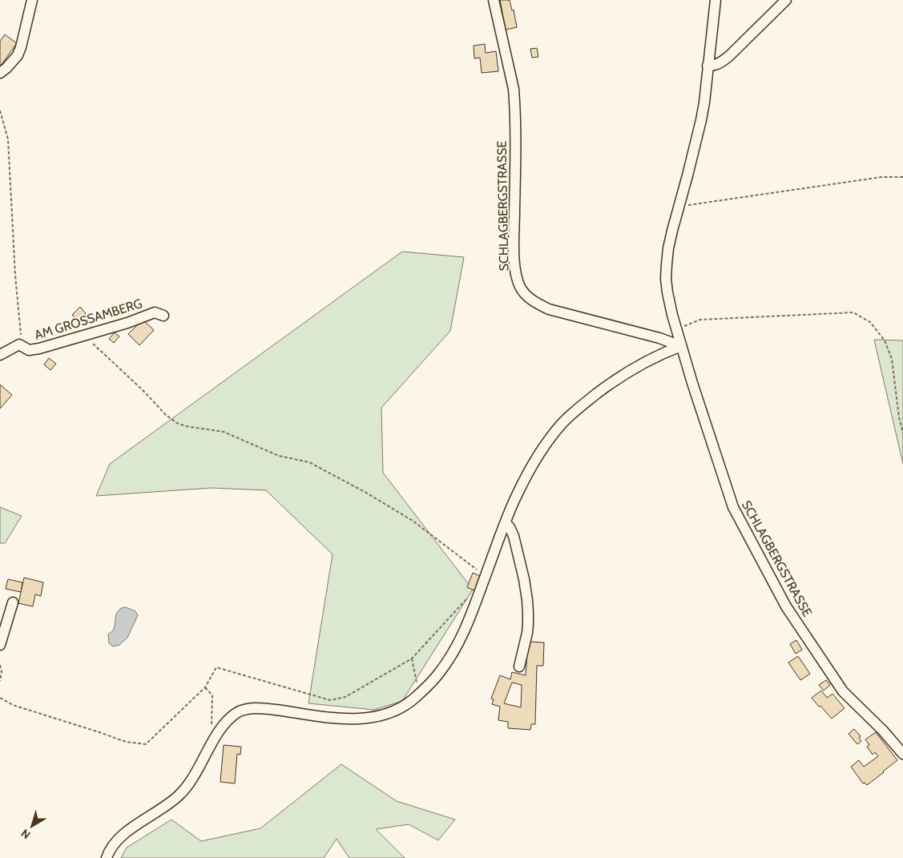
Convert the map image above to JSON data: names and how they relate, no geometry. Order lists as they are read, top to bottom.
{
  "streets": {
    "street": ["SCHLAGBERGSTRASSE", "AM GROSSAMBERG"]
  },
  "north": "bottom left"
}
